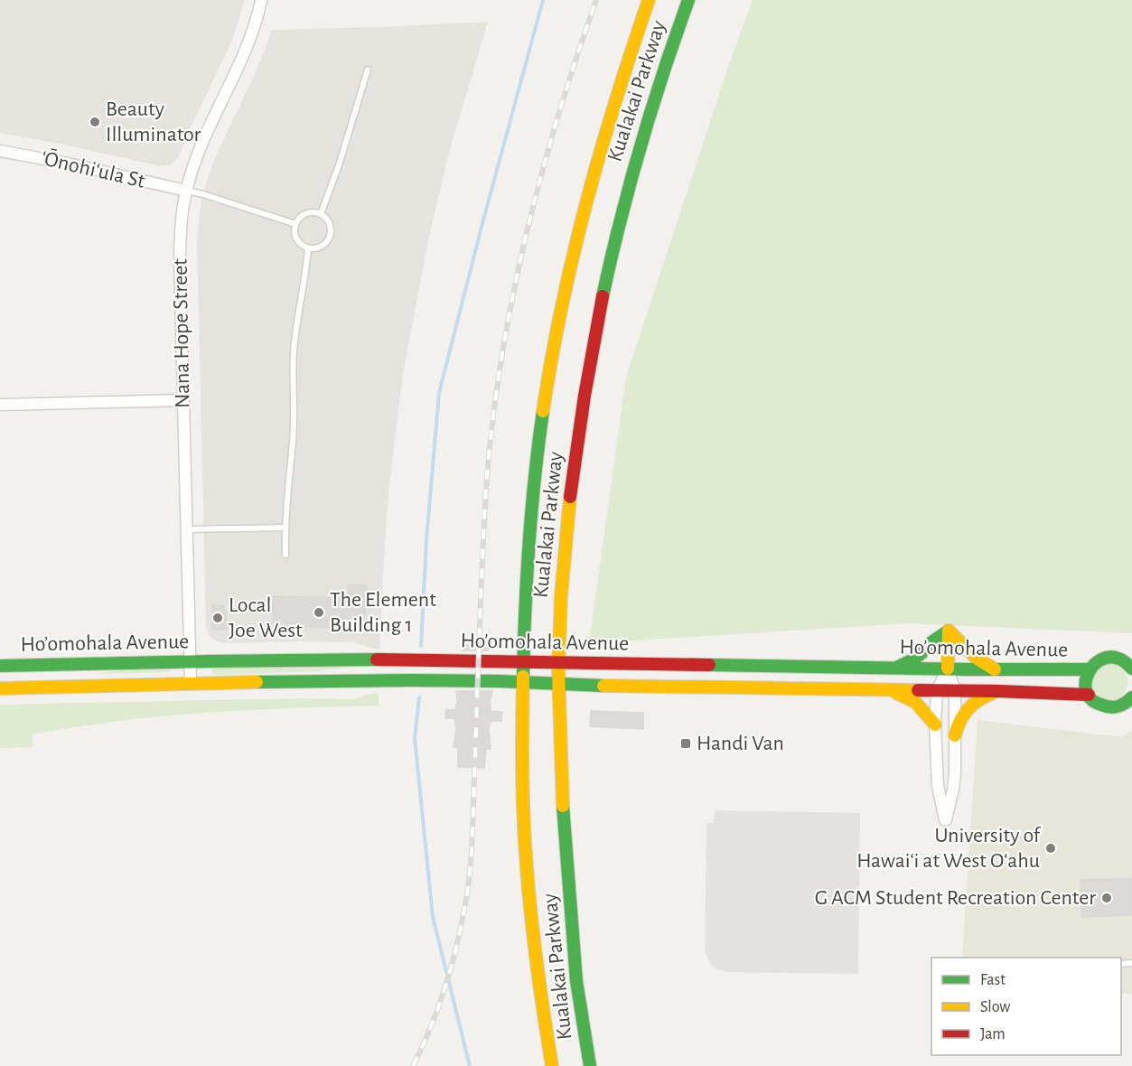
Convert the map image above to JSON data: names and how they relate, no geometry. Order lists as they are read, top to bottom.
{
  "streets": {
    "main road": ["Kualakai Parkway", "Ho’omohala Avenue"],
    "street": ["‘Ōnohi‘ula St", "Nana Hope Street"]
  },
  "crossings": [
    ["Kualakai Parkway", "Ho’omohala Avenue"],
    ["‘Ōnohi‘ula St", "Nana Hope Street"],
    ["Nana Hope Street", "Ho’omohala Avenue"]
  ],
  "places": {
    "other": [
      "Beauty Illuminator",
      "The Element Building 1",
      "Local Joe West",
      "University of Hawaiʻi at West Oʻahu",
      "G ACM Student Recreation Center"
    ],
    "transit": ["Handi Van"]
  },
  "legend": ["Fast", "Slow", "Jam"]
}
